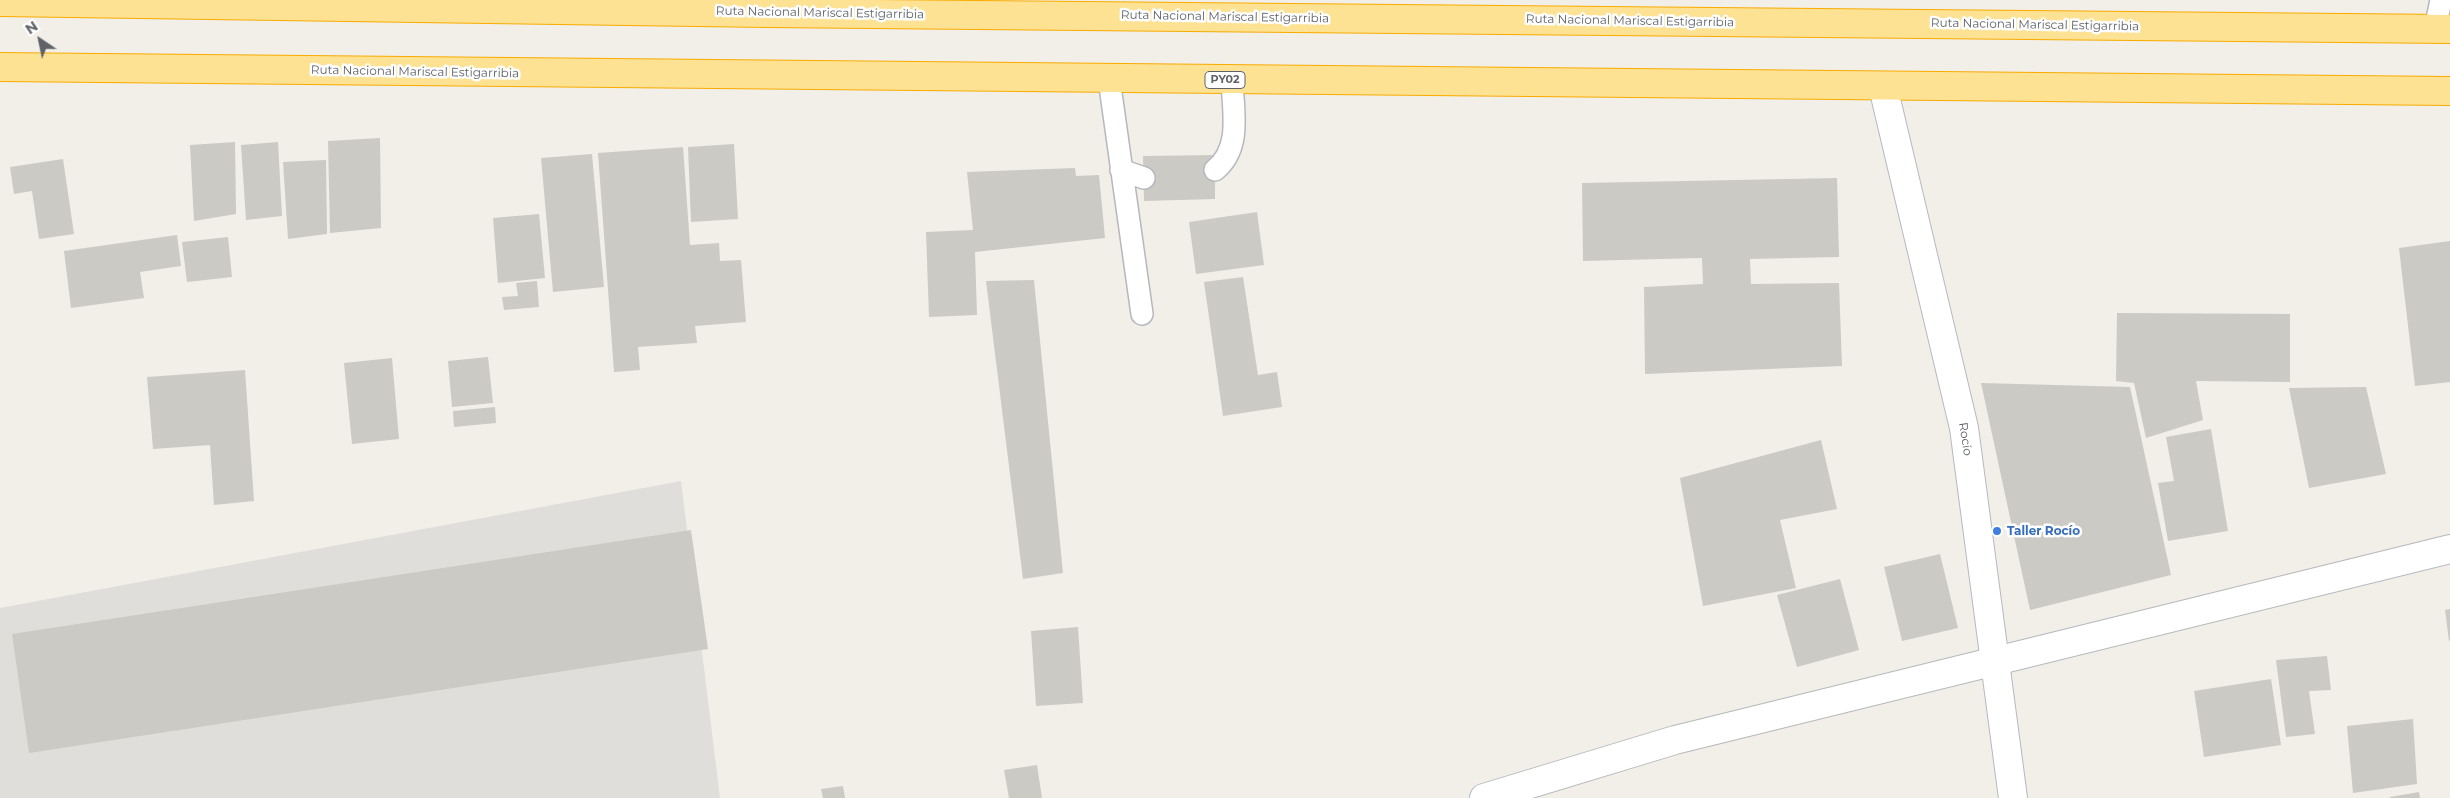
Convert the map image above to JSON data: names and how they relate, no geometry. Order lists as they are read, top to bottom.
{
  "streets": {
    "highway": ["Ruta Nacional Mariscal Estigarribia", "PY02"],
    "street": ["Rocío"]
  },
  "crossings": [
    ["Ruta Nacional Mariscal Estigarribia", "Rocío"]
  ],
  "places": ["Taller Rocío"],
  "north": "top left"
}
